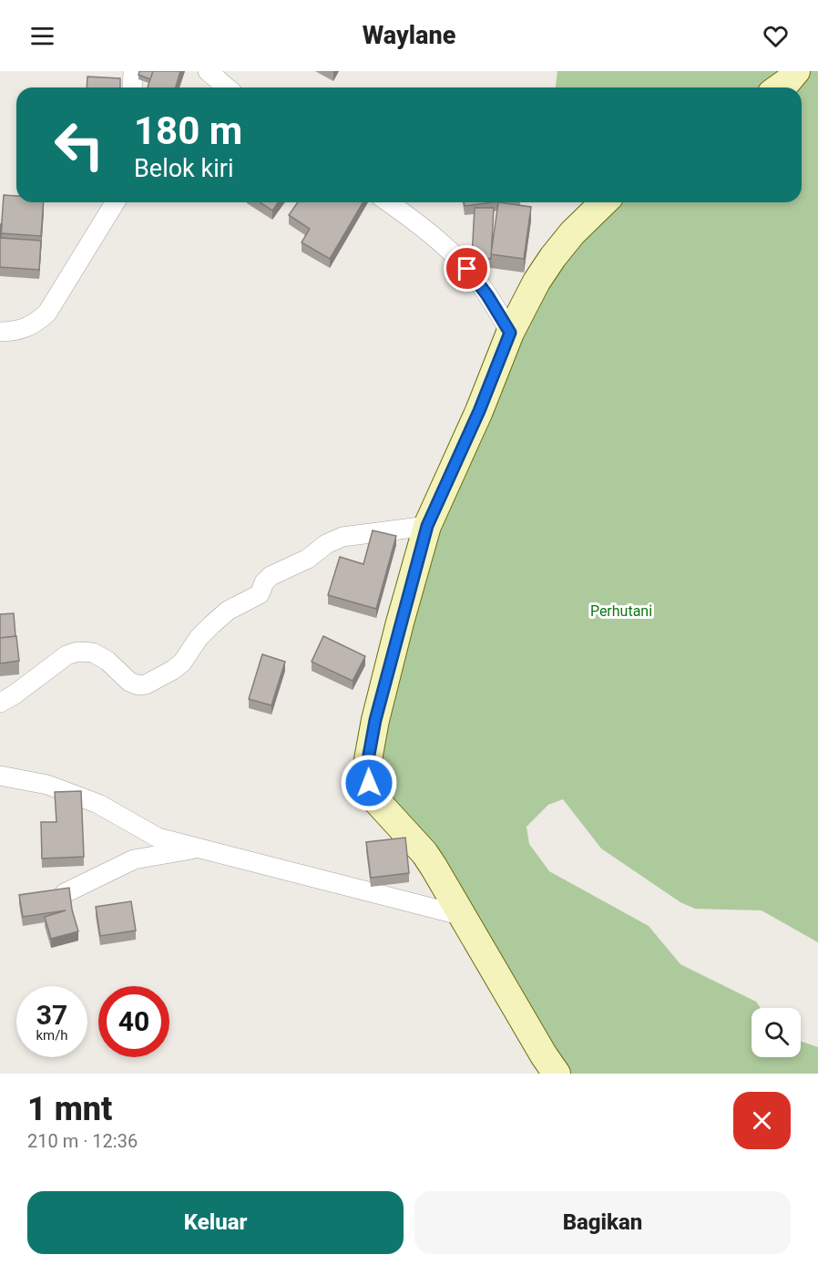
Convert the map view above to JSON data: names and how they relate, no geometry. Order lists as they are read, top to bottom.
{
  "parks": ["Perhutani"],
  "page": {
    "header": "Waylane",
    "turn": ["180 m", "Belok kiri"],
    "speed": "37 km/h",
    "limit": "40",
    "heading": ["1 mnt", "210 m · 12:36"],
    "buttons": ["Keluar", "Bagikan"]
  }
}
